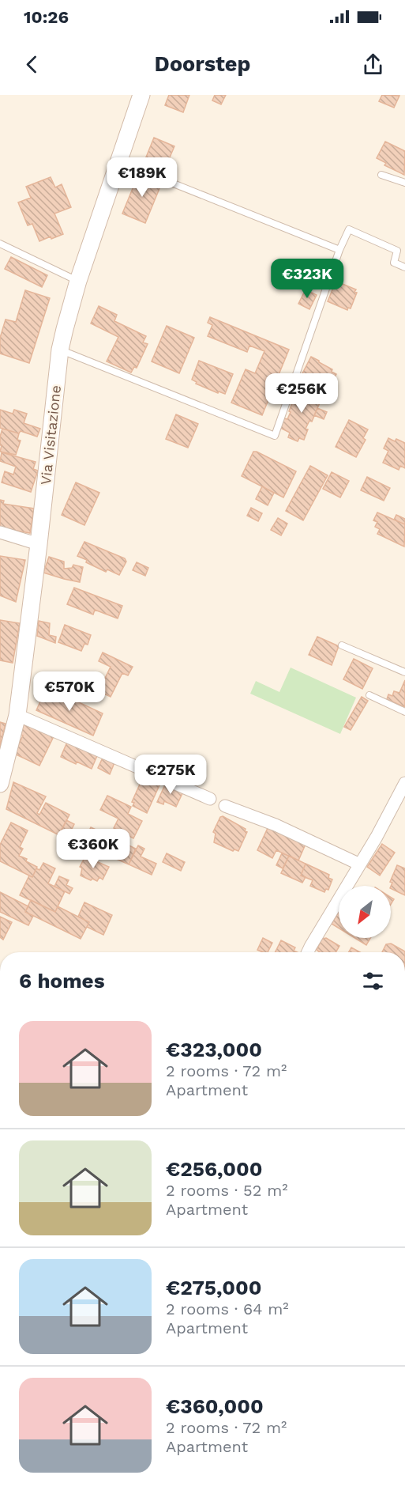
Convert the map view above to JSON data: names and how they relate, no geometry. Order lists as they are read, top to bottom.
{
  "streets": {
    "street": ["Via Visitazione"]
  },
  "north": "bottom left",
  "page": {
    "status": "10:26",
    "header": "Doorstep",
    "price": [
      "€189K",
      "€323K",
      "€256K",
      "€570K",
      "€275K",
      "€360K"
    ],
    "heading": "6 homes",
    "list": [
      {
        "name": "€323,000",
        "note": "2 rooms · 72 m² · Apartment"
      },
      {
        "name": "€256,000",
        "note": "2 rooms · 52 m² · Apartment"
      },
      {
        "name": "€275,000",
        "note": "2 rooms · 64 m² · Apartment"
      },
      {
        "name": "€360,000",
        "note": "2 rooms · 72 m² · Apartment"
      }
    ]
  }
}
